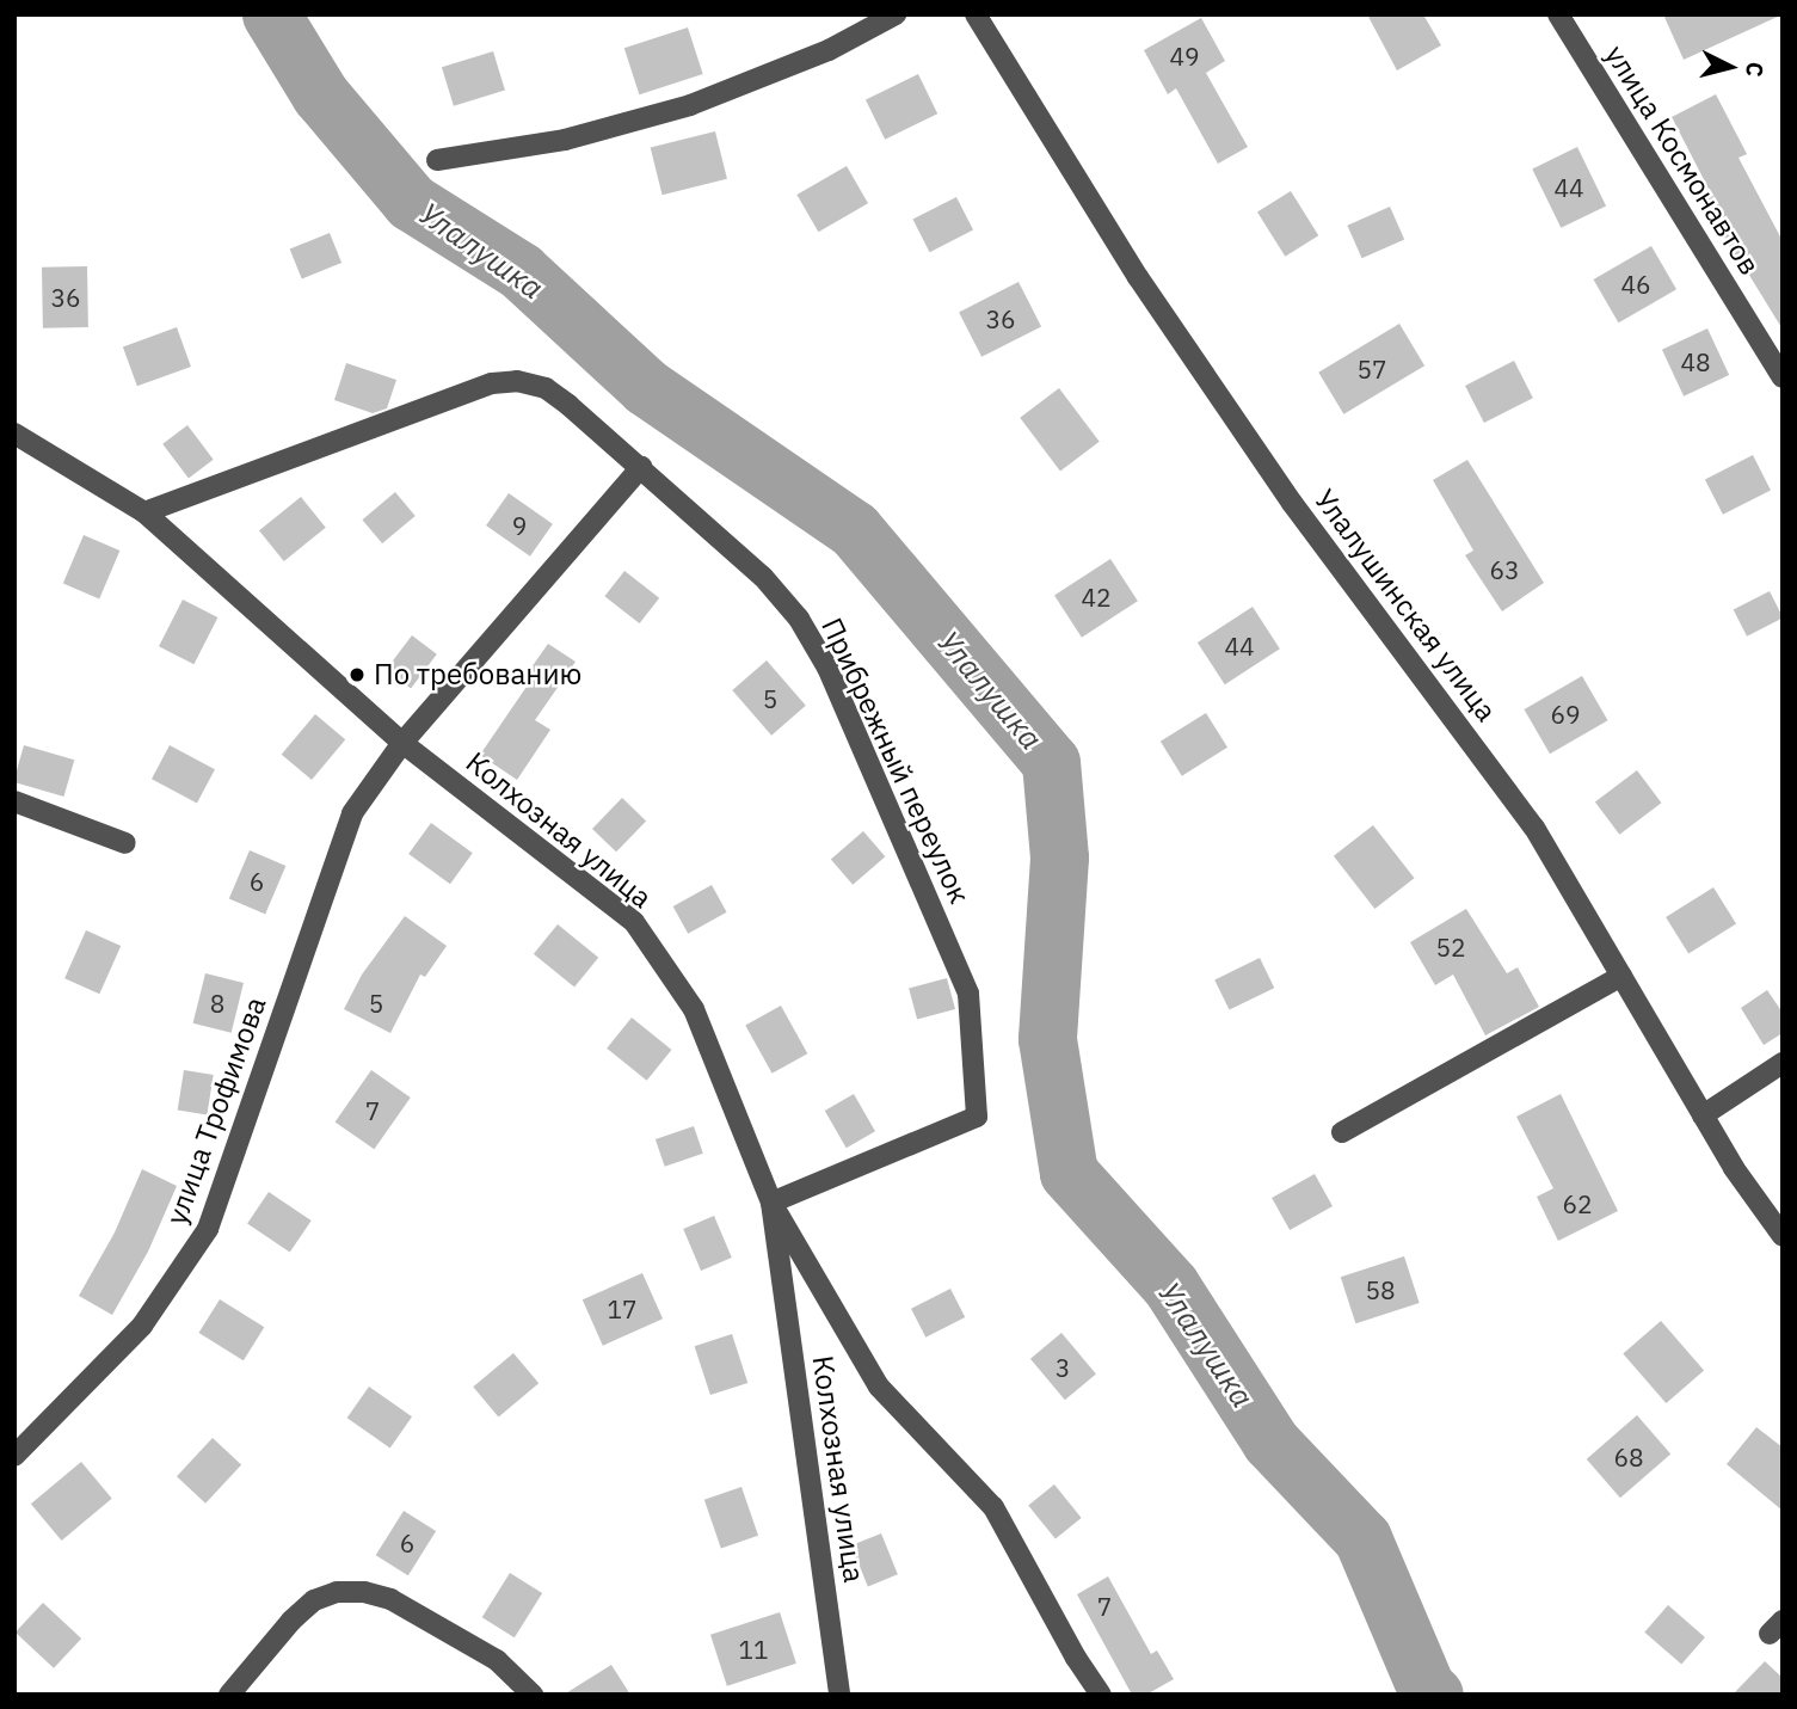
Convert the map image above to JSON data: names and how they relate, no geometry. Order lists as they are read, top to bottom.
{
  "streets": {
    "street": [
      "улица Космонавтов",
      "Улалушинская улица",
      "Прибрежный переулок",
      "Колхозная улица",
      "улица Трофимова"
    ]
  },
  "crossings": [
    ["Прибрежный переулок", "Колхозная улица"],
    ["Прибрежный переулок", "улица Трофимова"],
    ["Колхозная улица", "улица Трофимова"]
  ],
  "water": ["Улалушка"],
  "places": ["По требованию"],
  "house_numbers": [
    "49",
    "44",
    "46",
    "36",
    "36",
    "48",
    "57",
    "9",
    "63",
    "42",
    "44",
    "5",
    "69",
    "6",
    "52",
    "8",
    "5",
    "7",
    "62",
    "58",
    "17",
    "3",
    "68",
    "6",
    "7",
    "11"
  ],
  "north": "right"
}
